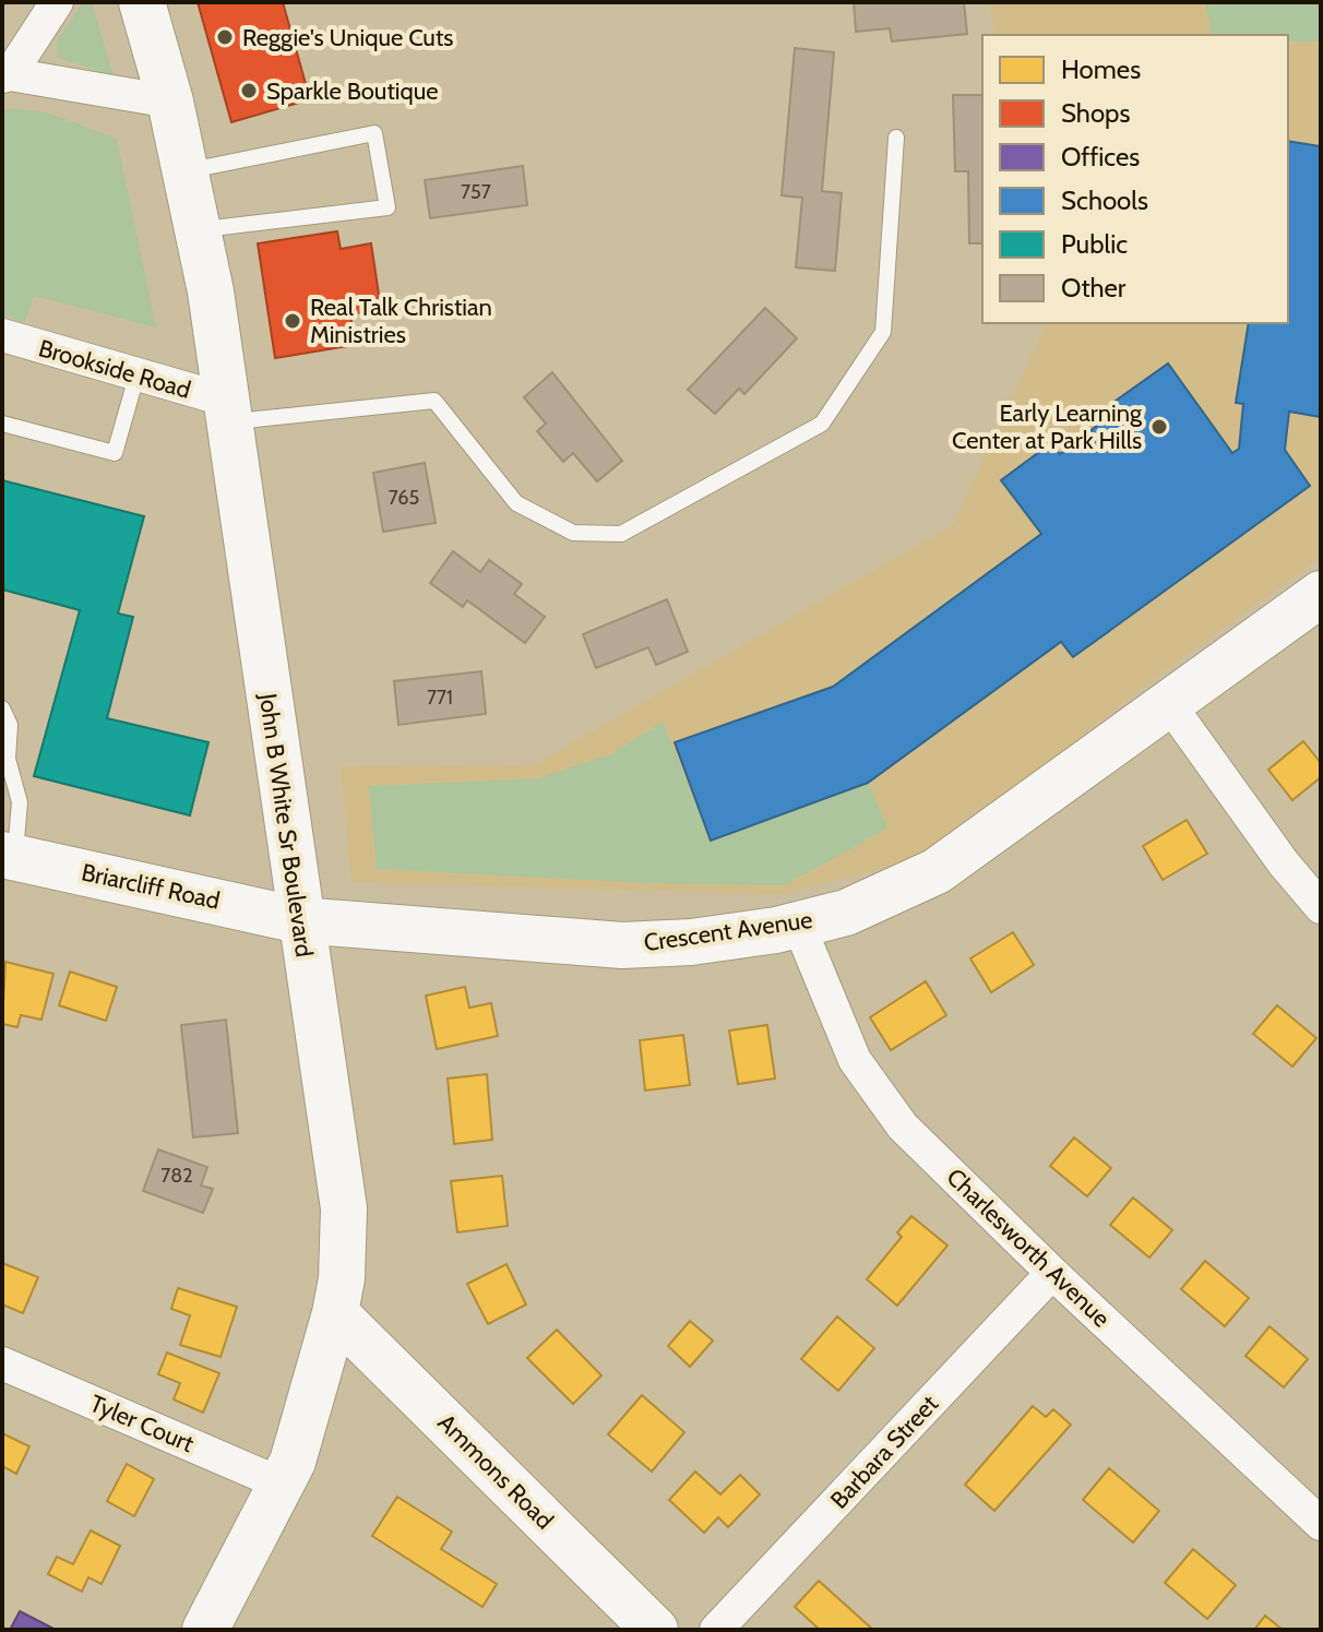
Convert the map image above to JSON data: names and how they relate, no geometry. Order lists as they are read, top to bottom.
{
  "streets": {
    "street": [
      "Brookside Road",
      "John B White Sr Boulevard",
      "Briarcliff Road",
      "Crescent Avenue",
      "Charlesworth Avenue",
      "Tyler Court",
      "Barbara Street",
      "Ammons Road"
    ]
  },
  "crossings": [
    ["Brookside Road", "John B White Sr Boulevard"],
    ["John B White Sr Boulevard", "Briarcliff Road"],
    ["John B White Sr Boulevard", "Crescent Avenue"],
    ["John B White Sr Boulevard", "Tyler Court"],
    ["John B White Sr Boulevard", "Ammons Road"],
    ["Briarcliff Road", "Crescent Avenue"],
    ["Crescent Avenue", "Charlesworth Avenue"],
    ["Charlesworth Avenue", "Barbara Street"]
  ],
  "places": [
    "Reggie's Unique Cuts",
    "Sparkle Boutique",
    "Real Talk Christian Ministries",
    "Early Learning Center at Park Hills"
  ],
  "house_numbers": [
    "757",
    "765",
    "771",
    "782"
  ],
  "legend": [
    "Homes",
    "Shops",
    "Offices",
    "Schools",
    "Public",
    "Other"
  ]
}
